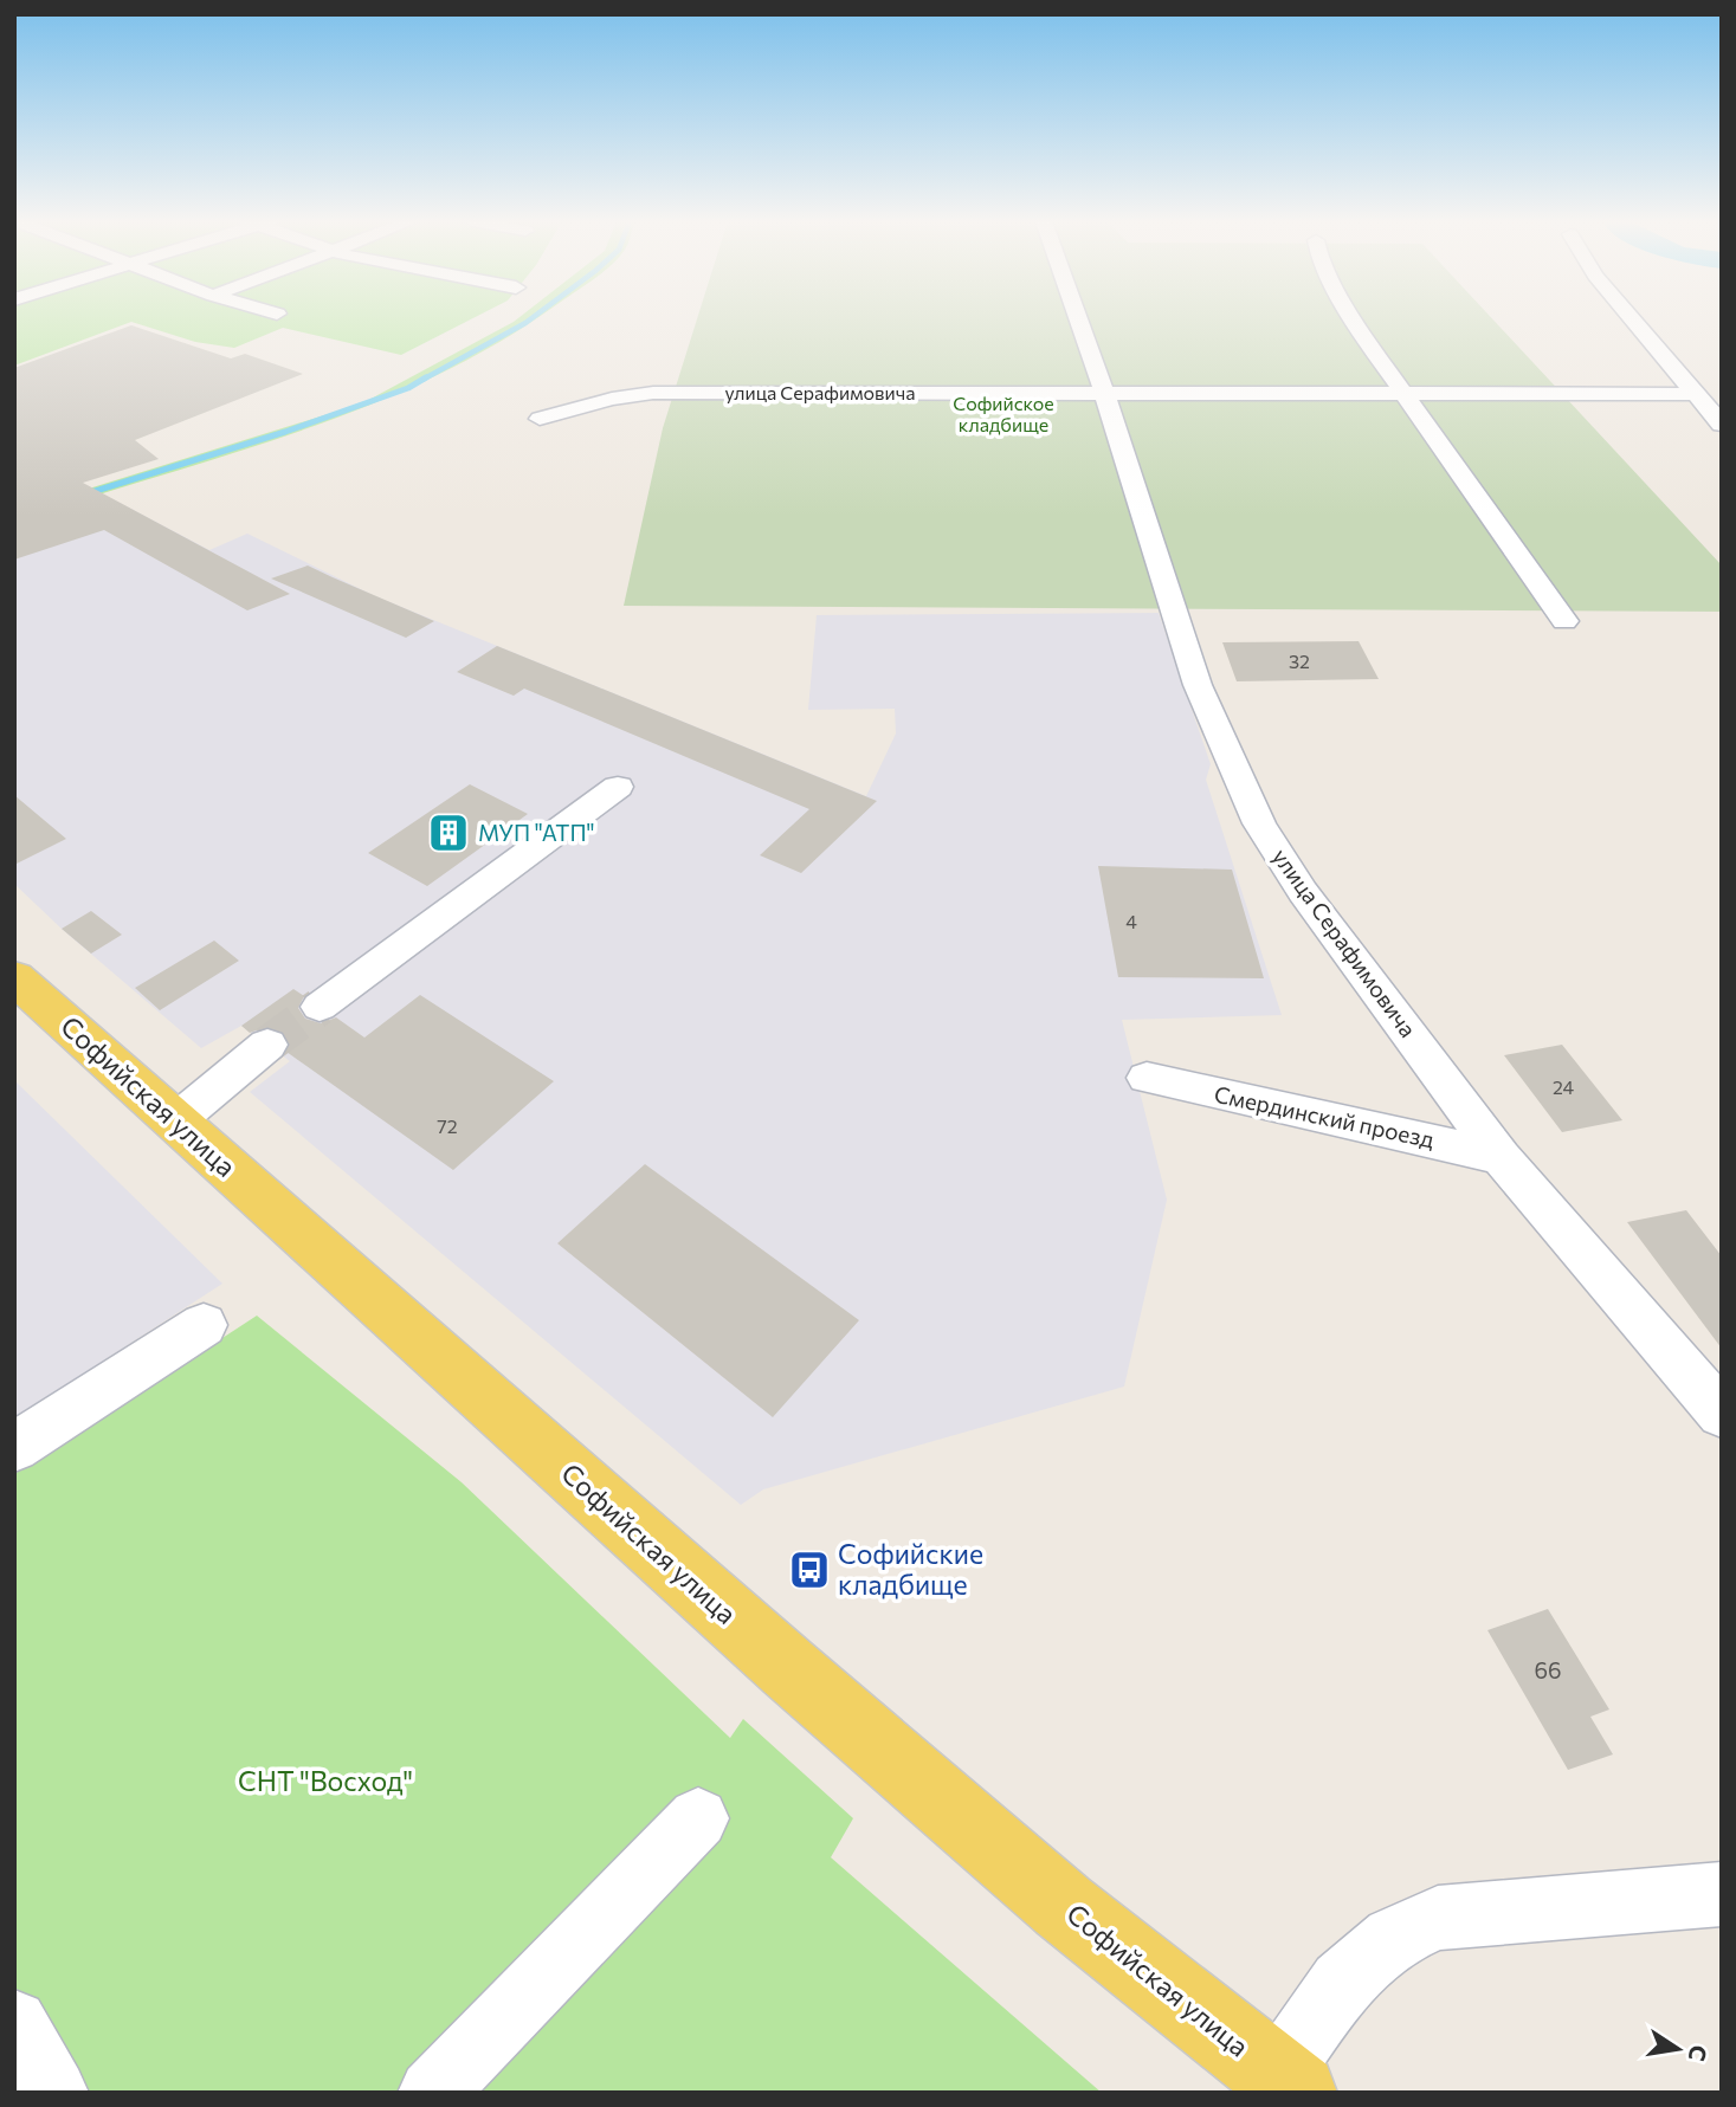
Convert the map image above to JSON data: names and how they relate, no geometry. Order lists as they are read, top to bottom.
{
  "streets": {
    "main road": ["Софийская улица"],
    "street": ["улица Серафимовича", "Смердинский проезд"]
  },
  "crossings": [
    ["улица Серафимовича", "Смердинский проезд"]
  ],
  "parks": ["Софийское кладбище", "СНТ \"Восход\""],
  "places": {
    "building": ["МУП \"АТП\""],
    "bus stop": ["Софийские кладбище"]
  },
  "house_numbers": [
    "32",
    "4",
    "24",
    "72",
    "66"
  ],
  "north": "right"
}
